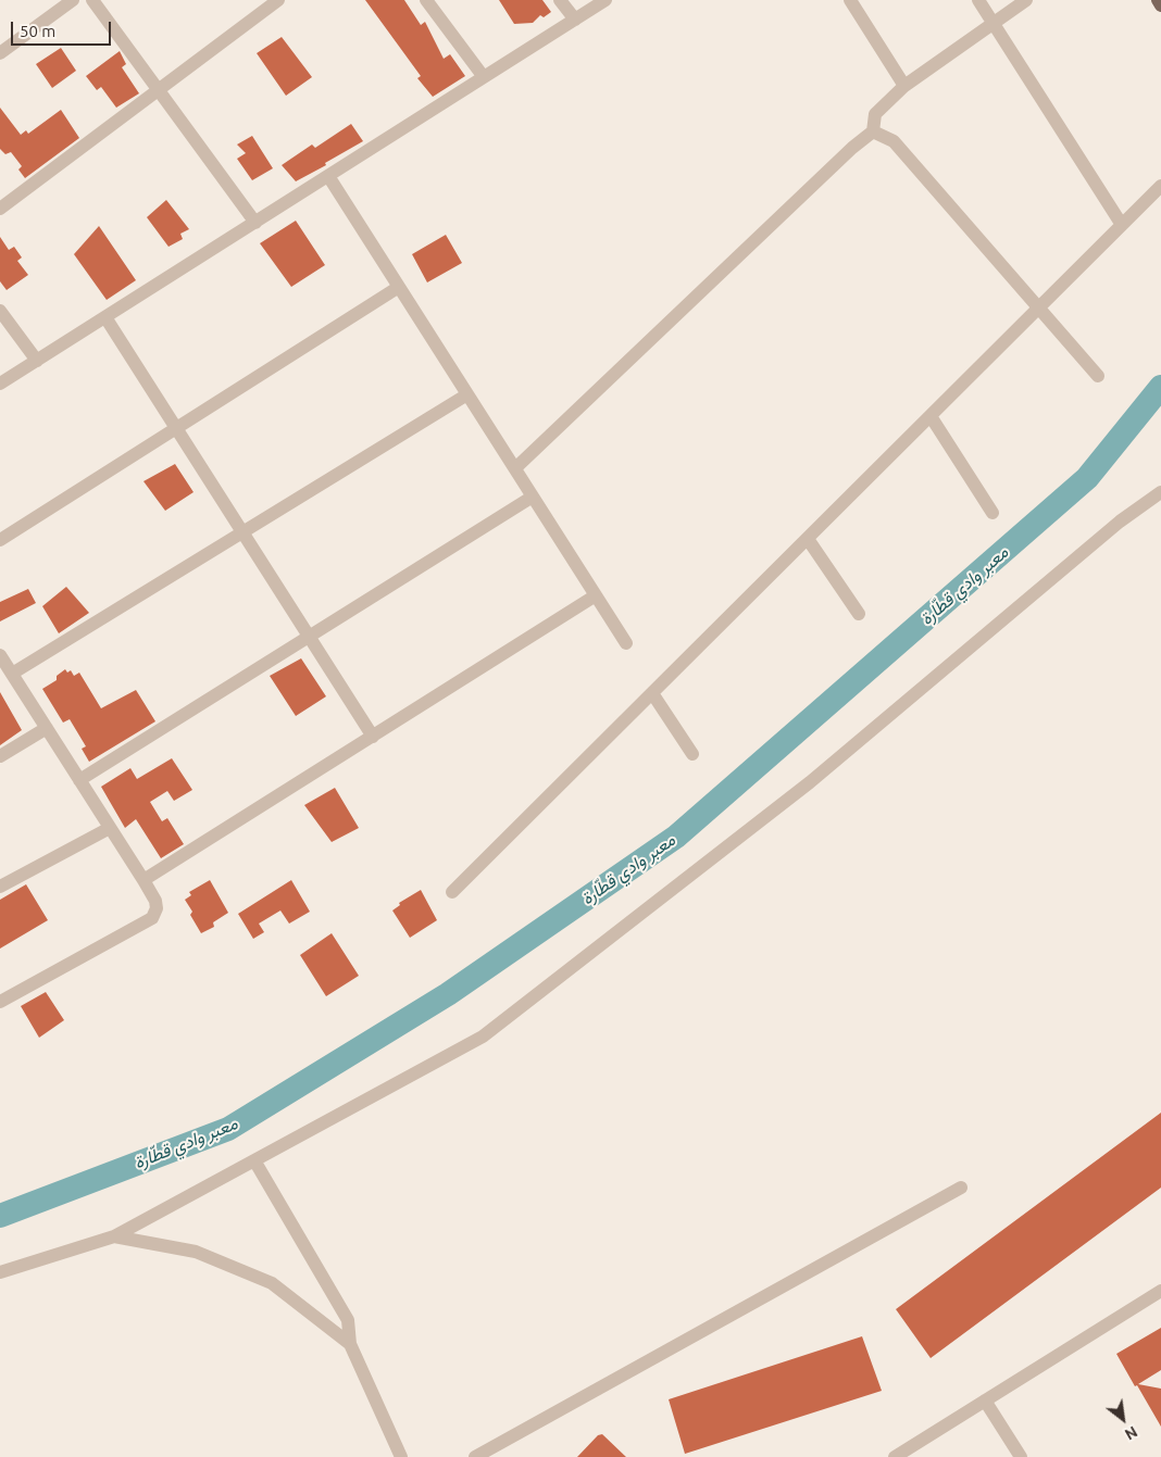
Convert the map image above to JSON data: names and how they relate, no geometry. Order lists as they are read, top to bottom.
{
  "water": ["معبر وادي قطّارة"],
  "scale_bar": "50 m",
  "north": "bottom right"
}
